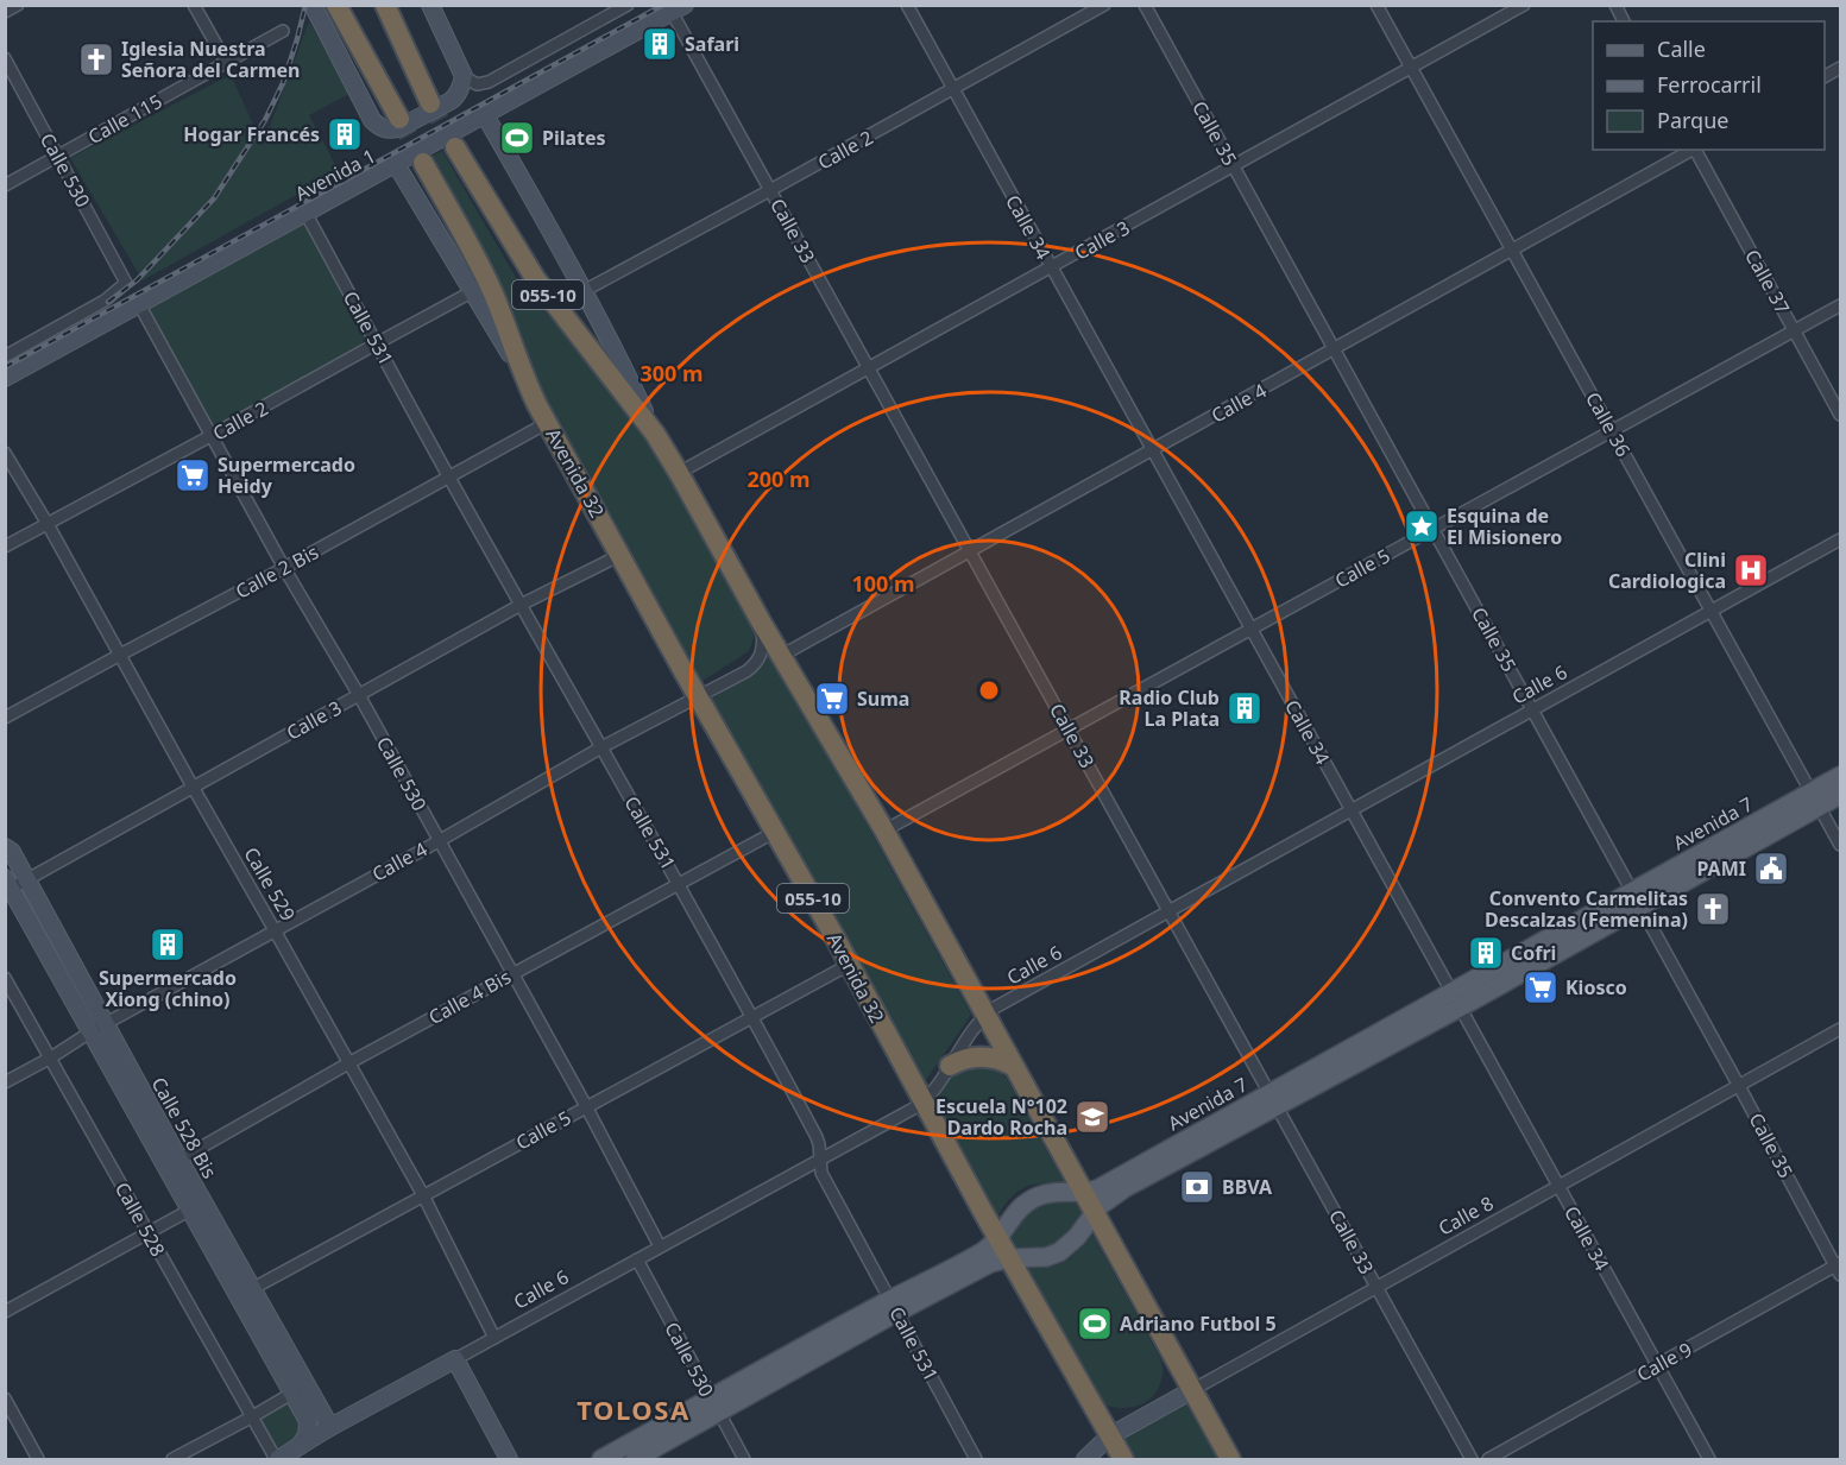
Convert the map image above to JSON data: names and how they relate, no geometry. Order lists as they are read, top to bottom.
{
  "streets": {
    "highway": ["055-10", "Avenida 32"],
    "main road": ["Avenida 7"],
    "street": [
      "Calle 115",
      "Calle 35",
      "Calle 2",
      "Calle 530",
      "Avenida 1",
      "Calle 34",
      "Calle 33",
      "Calle 3",
      "Calle 37",
      "Calle 531",
      "Calle 4",
      "Calle 36",
      "Calle 5",
      "Calle 2 Bis",
      "Calle 6",
      "Calle 529",
      "Calle 4 Bis",
      "Calle 528 Bis",
      "Calle 8",
      "Calle 528",
      "Calle 9"
    ]
  },
  "crossings": [
    ["Calle 115", "Calle 530"],
    ["Calle 35", "Calle 3"],
    ["Calle 35", "Calle 4"],
    ["Calle 35", "Calle 5"],
    ["Calle 35", "Calle 6"],
    ["Calle 35", "Avenida 7"],
    ["Calle 35", "Calle 8"],
    ["Calle 35", "Calle 9"],
    ["Calle 2", "Calle 530"],
    ["Calle 2", "Calle 34"],
    ["Calle 2", "Calle 33"],
    ["Calle 2", "Calle 531"],
    ["Calle 2", "Avenida 32"],
    ["Calle 2", "Calle 529"],
    ["Calle 530", "Avenida 1"],
    ["Calle 530", "Calle 3"],
    ["Calle 530", "Calle 4"],
    ["Calle 530", "Calle 5"],
    ["Calle 530", "Calle 2 Bis"],
    ["Calle 530", "Calle 6"],
    ["Calle 530", "Avenida 7"],
    ["Calle 530", "Calle 4 Bis"],
    ["Avenida 1", "Calle 33"],
    ["Avenida 1", "Calle 531"],
    ["Avenida 1", "Avenida 32"],
    ["Calle 34", "Calle 3"],
    ["Calle 34", "Calle 4"],
    ["Calle 34", "Calle 5"],
    ["Calle 34", "Calle 6"],
    ["Calle 34", "Avenida 7"],
    ["Calle 34", "Calle 8"],
    ["Calle 34", "Calle 9"],
    ["Calle 33", "Calle 3"],
    ["Calle 33", "Calle 4"],
    ["Calle 33", "Calle 5"],
    ["Calle 33", "Calle 6"],
    ["Calle 33", "Avenida 7"],
    ["Calle 33", "Calle 8"],
    ["Calle 3", "055-10"],
    ["Calle 3", "Calle 531"],
    ["Calle 3", "Calle 36"],
    ["Calle 3", "Avenida 32"],
    ["Calle 3", "Calle 529"],
    ["Calle 3", "Calle 528 Bis"],
    ["Calle 37", "Calle 5"],
    ["055-10", "Calle 4"],
    ["055-10", "Calle 5"],
    ["055-10", "Calle 6"],
    ["055-10", "Avenida 7"],
    ["055-10", "Calle 8"],
    ["Calle 531", "Calle 4"],
    ["Calle 531", "Calle 5"],
    ["Calle 531", "Calle 2 Bis"],
    ["Calle 531", "Calle 6"],
    ["Calle 531", "Avenida 7"],
    ["Calle 531", "Calle 4 Bis"],
    ["Calle 4", "Calle 36"],
    ["Calle 4", "Avenida 32"],
    ["Calle 4", "Calle 529"],
    ["Calle 4", "Calle 528 Bis"],
    ["Calle 4", "Calle 528"],
    ["Calle 36", "Calle 5"],
    ["Calle 36", "Calle 6"],
    ["Calle 36", "Avenida 7"],
    ["Avenida 32", "Calle 5"],
    ["Avenida 32", "Calle 2 Bis"],
    ["Avenida 32", "Calle 6"],
    ["Avenida 32", "Avenida 7"],
    ["Avenida 32", "Calle 4 Bis"],
    ["Avenida 32", "Calle 8"],
    ["Calle 5", "Calle 529"],
    ["Calle 5", "Calle 528 Bis"],
    ["Calle 2 Bis", "Calle 529"],
    ["Calle 6", "Calle 529"],
    ["Calle 6", "Calle 528 Bis"],
    ["Calle 6", "Calle 528"],
    ["Calle 529", "Calle 4 Bis"],
    ["Calle 4 Bis", "Calle 528 Bis"]
  ],
  "districts": ["TOLOSA"],
  "places": {
    "building": [
      "Safari",
      "Hogar Francés",
      "Radio Club La Plata",
      "Supermercado Xiong (chino)",
      "Cofri"
    ],
    "church": ["Iglesia Nuestra Señora del Carmen", "Convento Carmelitas Descalzas (Femenina)"],
    "sports": ["Pilates", "Adriano Futbol 5"],
    "supermarket": ["Supermercado Heidy", "Suma", "Kiosco"],
    "place": ["Esquina de El Misionero"],
    "hospital": ["Clini Cardiologica"],
    "public building": ["PAMI"],
    "school or university": ["Escuela N°102 Dardo Rocha"],
    "bank": ["BBVA"]
  },
  "legend": ["Calle", "Ferrocarril", "Parque"],
  "rings": ["300 m", "200 m", "100 m"]
}
